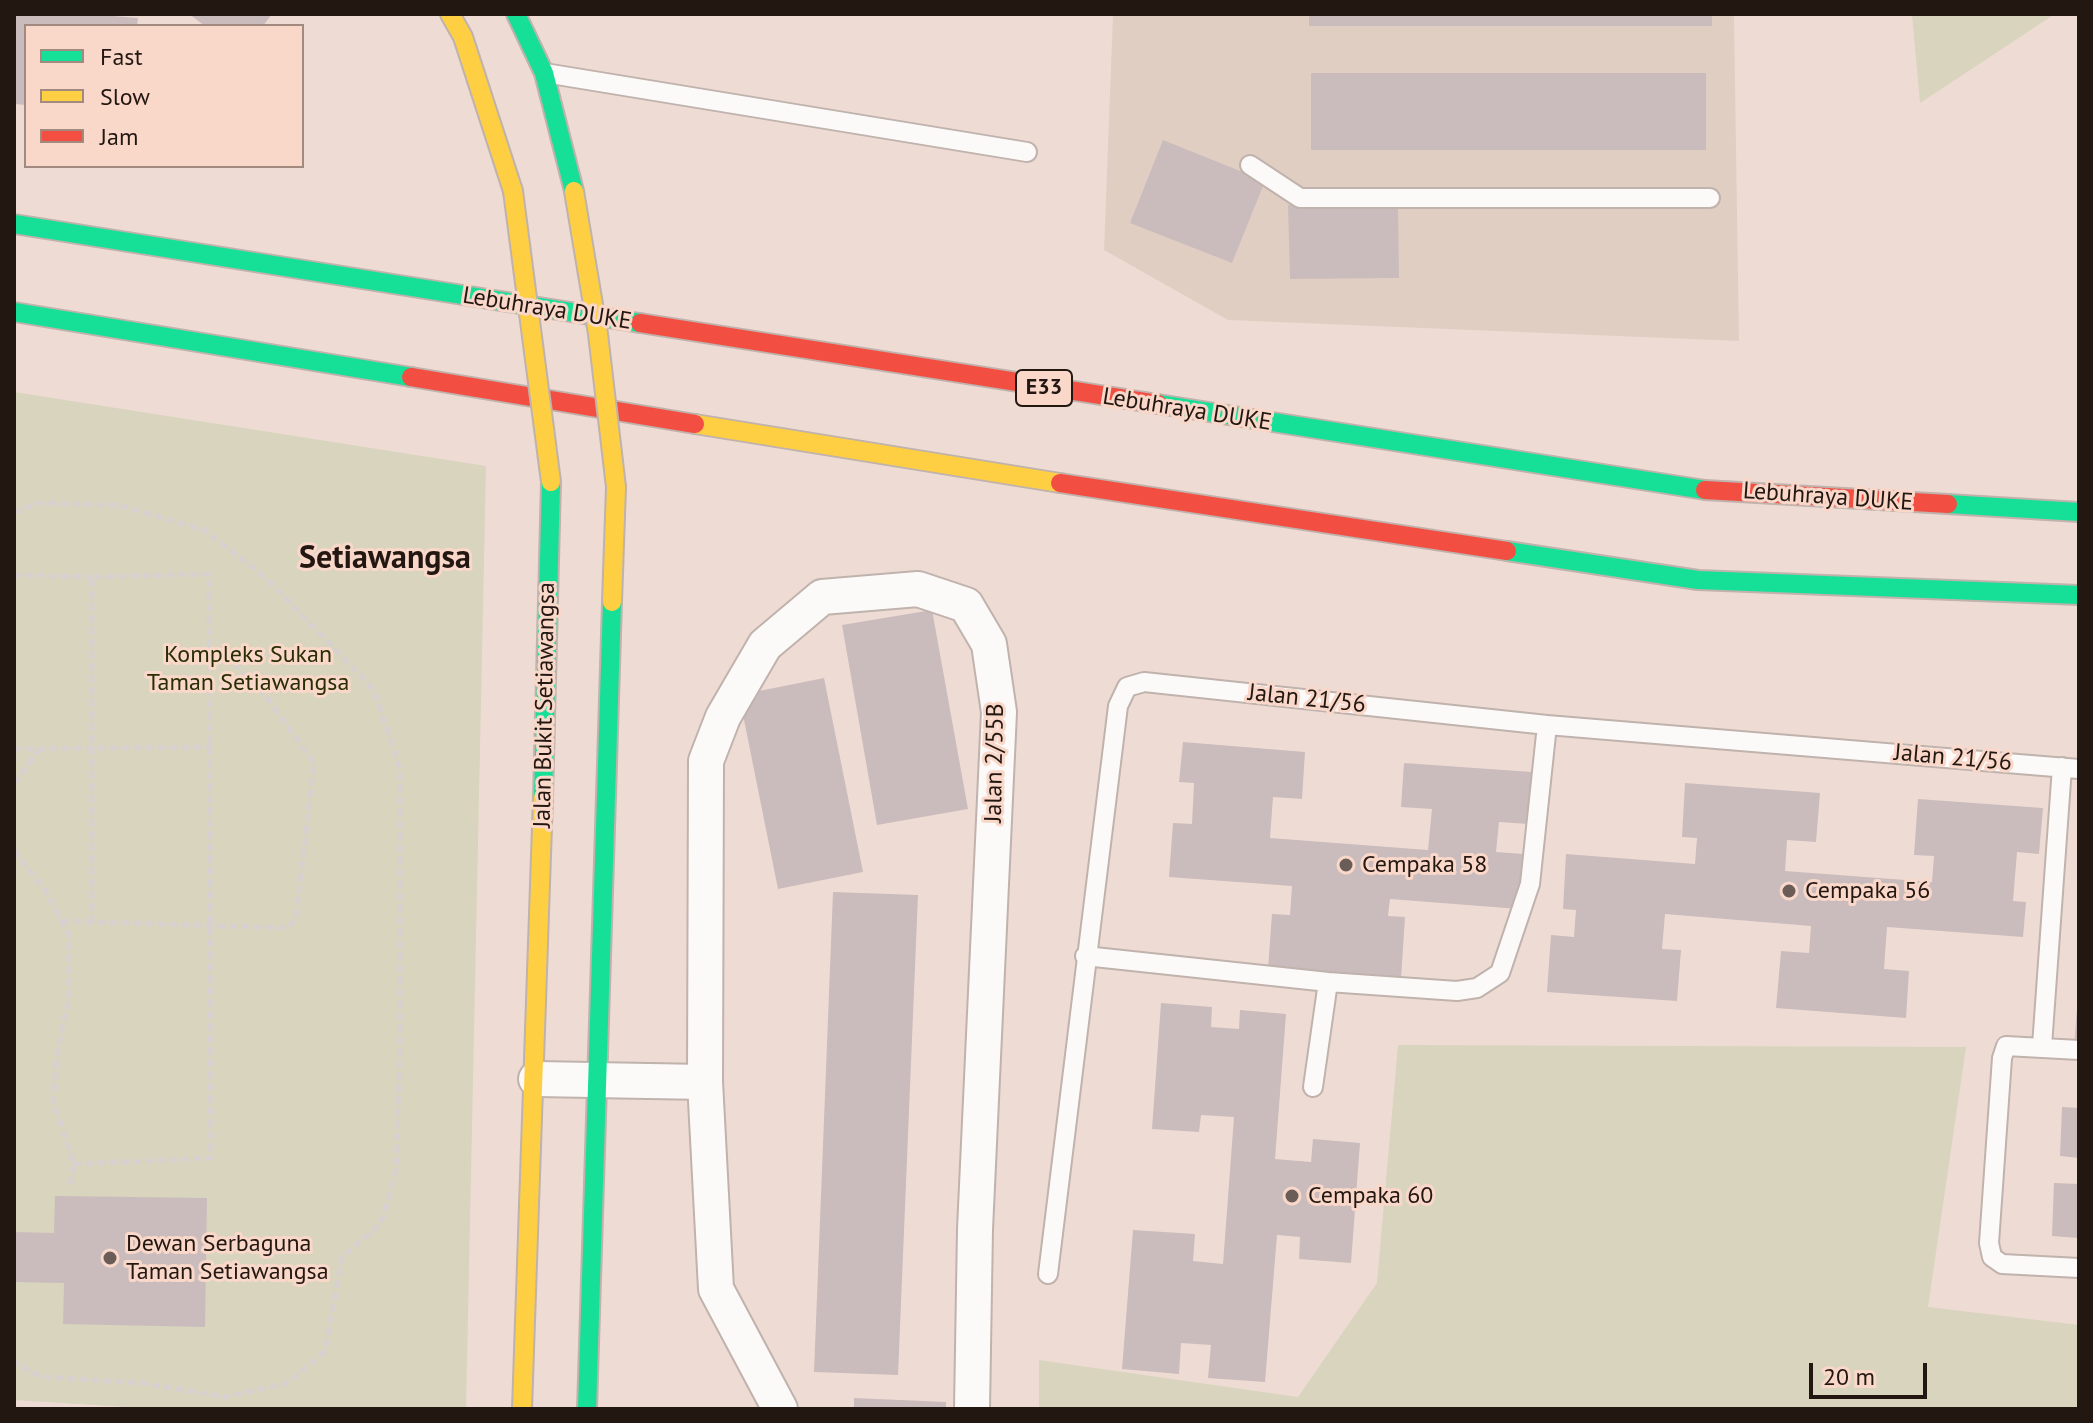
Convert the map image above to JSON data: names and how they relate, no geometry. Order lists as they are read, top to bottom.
{
  "streets": {
    "main road": ["Lebuhraya DUKE", "E33", "Jalan Bukit Setiawangsa"],
    "street": ["Jalan 2/55B"],
    "lane": ["Jalan 21/56"]
  },
  "districts": ["Setiawangsa"],
  "parks": ["Kompleks Sukan Taman Setiawangsa"],
  "places": [
    "Cempaka 58",
    "Cempaka 56",
    "Cempaka 60",
    "Dewan Serbaguna Taman Setiawangsa"
  ],
  "legend": ["Fast", "Slow", "Jam"],
  "scale_bar": "20 m"
}
